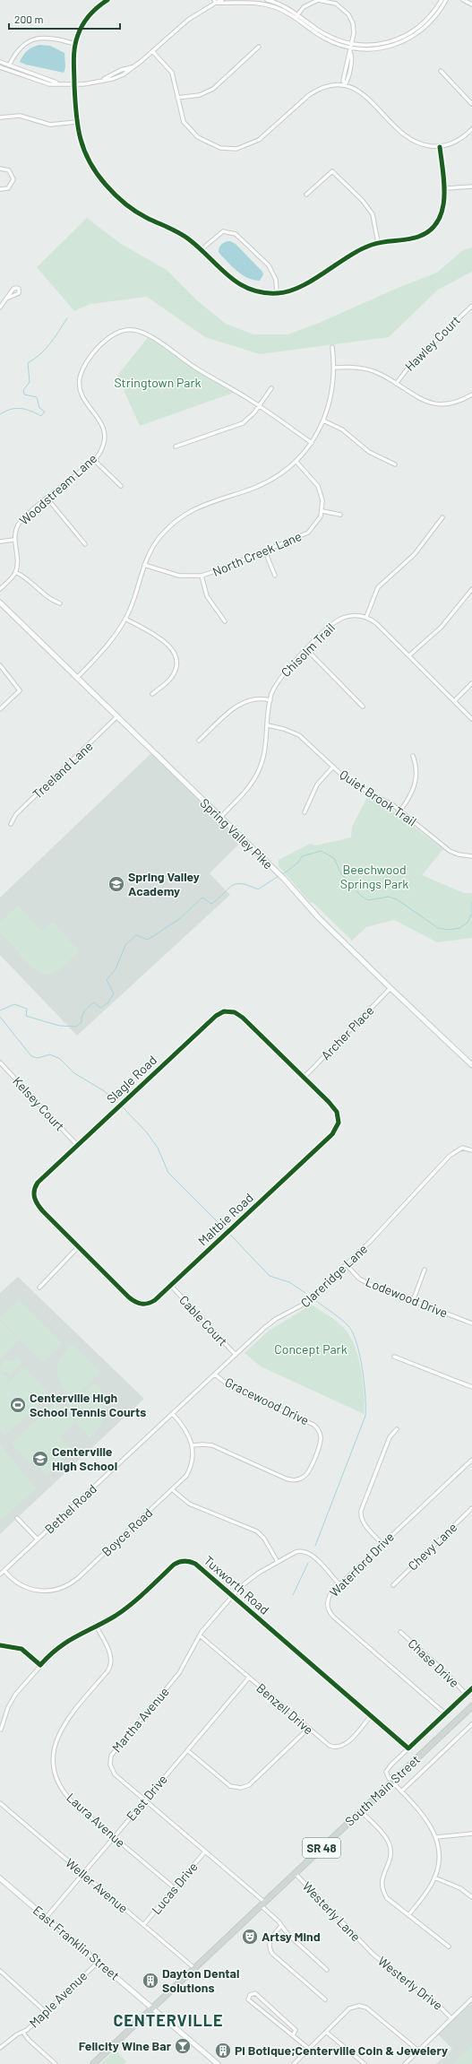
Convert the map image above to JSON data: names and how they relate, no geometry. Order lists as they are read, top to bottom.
{
  "streets": {
    "main road": ["South Main Street", "SR 48"],
    "street": [
      "Hawley Court",
      "Woodstream Lane",
      "North Creek Lane",
      "Chisolm Trail",
      "Treeland Lane",
      "Quiet Brook Trail",
      "Spring Valley Pike",
      "Archer Place",
      "Slagle Road",
      "Kelsey Court",
      "Maltbie Road",
      "Clareridge Lane",
      "Lodewood Drive",
      "Cable Court",
      "Gracewood Drive",
      "Bethel Road",
      "Boyce Road",
      "Chevy Lane",
      "Waterford Drive",
      "Tuxworth Road",
      "Chase Drive",
      "Benzell Drive",
      "Martha Avenue",
      "East Drive",
      "Laura Avenue",
      "Weller Avenue",
      "Lucas Drive",
      "Westerly Lane",
      "East Franklin Street",
      "Westerly Drive",
      "Maple Avenue"
    ]
  },
  "crossings": [
    ["Chisolm Trail", "Quiet Brook Trail"],
    ["Chisolm Trail", "Spring Valley Pike"],
    ["Treeland Lane", "Spring Valley Pike"],
    ["Spring Valley Pike", "Archer Place"],
    ["Archer Place", "Slagle Road"],
    ["Archer Place", "Maltbie Road"],
    ["Slagle Road", "Kelsey Court"],
    ["Slagle Road", "Maltbie Road"],
    ["Maltbie Road", "Cable Court"],
    ["Clareridge Lane", "Lodewood Drive"],
    ["Clareridge Lane", "Cable Court"],
    ["Clareridge Lane", "Gracewood Drive"],
    ["Clareridge Lane", "Bethel Road"],
    ["Clareridge Lane", "Boyce Road"],
    ["Gracewood Drive", "Boyce Road"],
    ["Bethel Road", "Boyce Road"],
    ["Waterford Drive", "Martha Avenue"],
    ["Tuxworth Road", "Benzell Drive"],
    ["Tuxworth Road", "Martha Avenue"],
    ["Tuxworth Road", "Laura Avenue"],
    ["Benzell Drive", "Martha Avenue"],
    ["Benzell Drive", "East Drive"],
    ["Martha Avenue", "South Main Street"],
    ["Martha Avenue", "East Drive"],
    ["Martha Avenue", "Lucas Drive"],
    ["South Main Street", "SR 48"],
    ["South Main Street", "Weller Avenue"],
    ["South Main Street", "Westerly Lane"],
    ["South Main Street", "East Franklin Street"],
    ["East Drive", "Laura Avenue"],
    ["East Drive", "Weller Avenue"],
    ["East Drive", "East Franklin Street"],
    ["Laura Avenue", "Lucas Drive"],
    ["SR 48", "East Franklin Street"],
    ["Weller Avenue", "Lucas Drive"],
    ["Westerly Lane", "Westerly Drive"],
    ["East Franklin Street", "Maple Avenue"]
  ],
  "districts": ["CENTERVILLE"],
  "parks": ["Stringtown Park", "Beechwood Springs Park", "Concept Park"],
  "places": {
    "school or university": ["Spring Valley Academy", "Centerville High School"],
    "sports": ["Centerville High School Tennis Courts"],
    "theatre": ["Artsy Mind"],
    "building": ["Dayton Dental Solutions", "Pi Botique;Centerville Coin & Jewelery"],
    "bar": ["Felicity Wine Bar"]
  },
  "scale_bar": "200 m"
}
